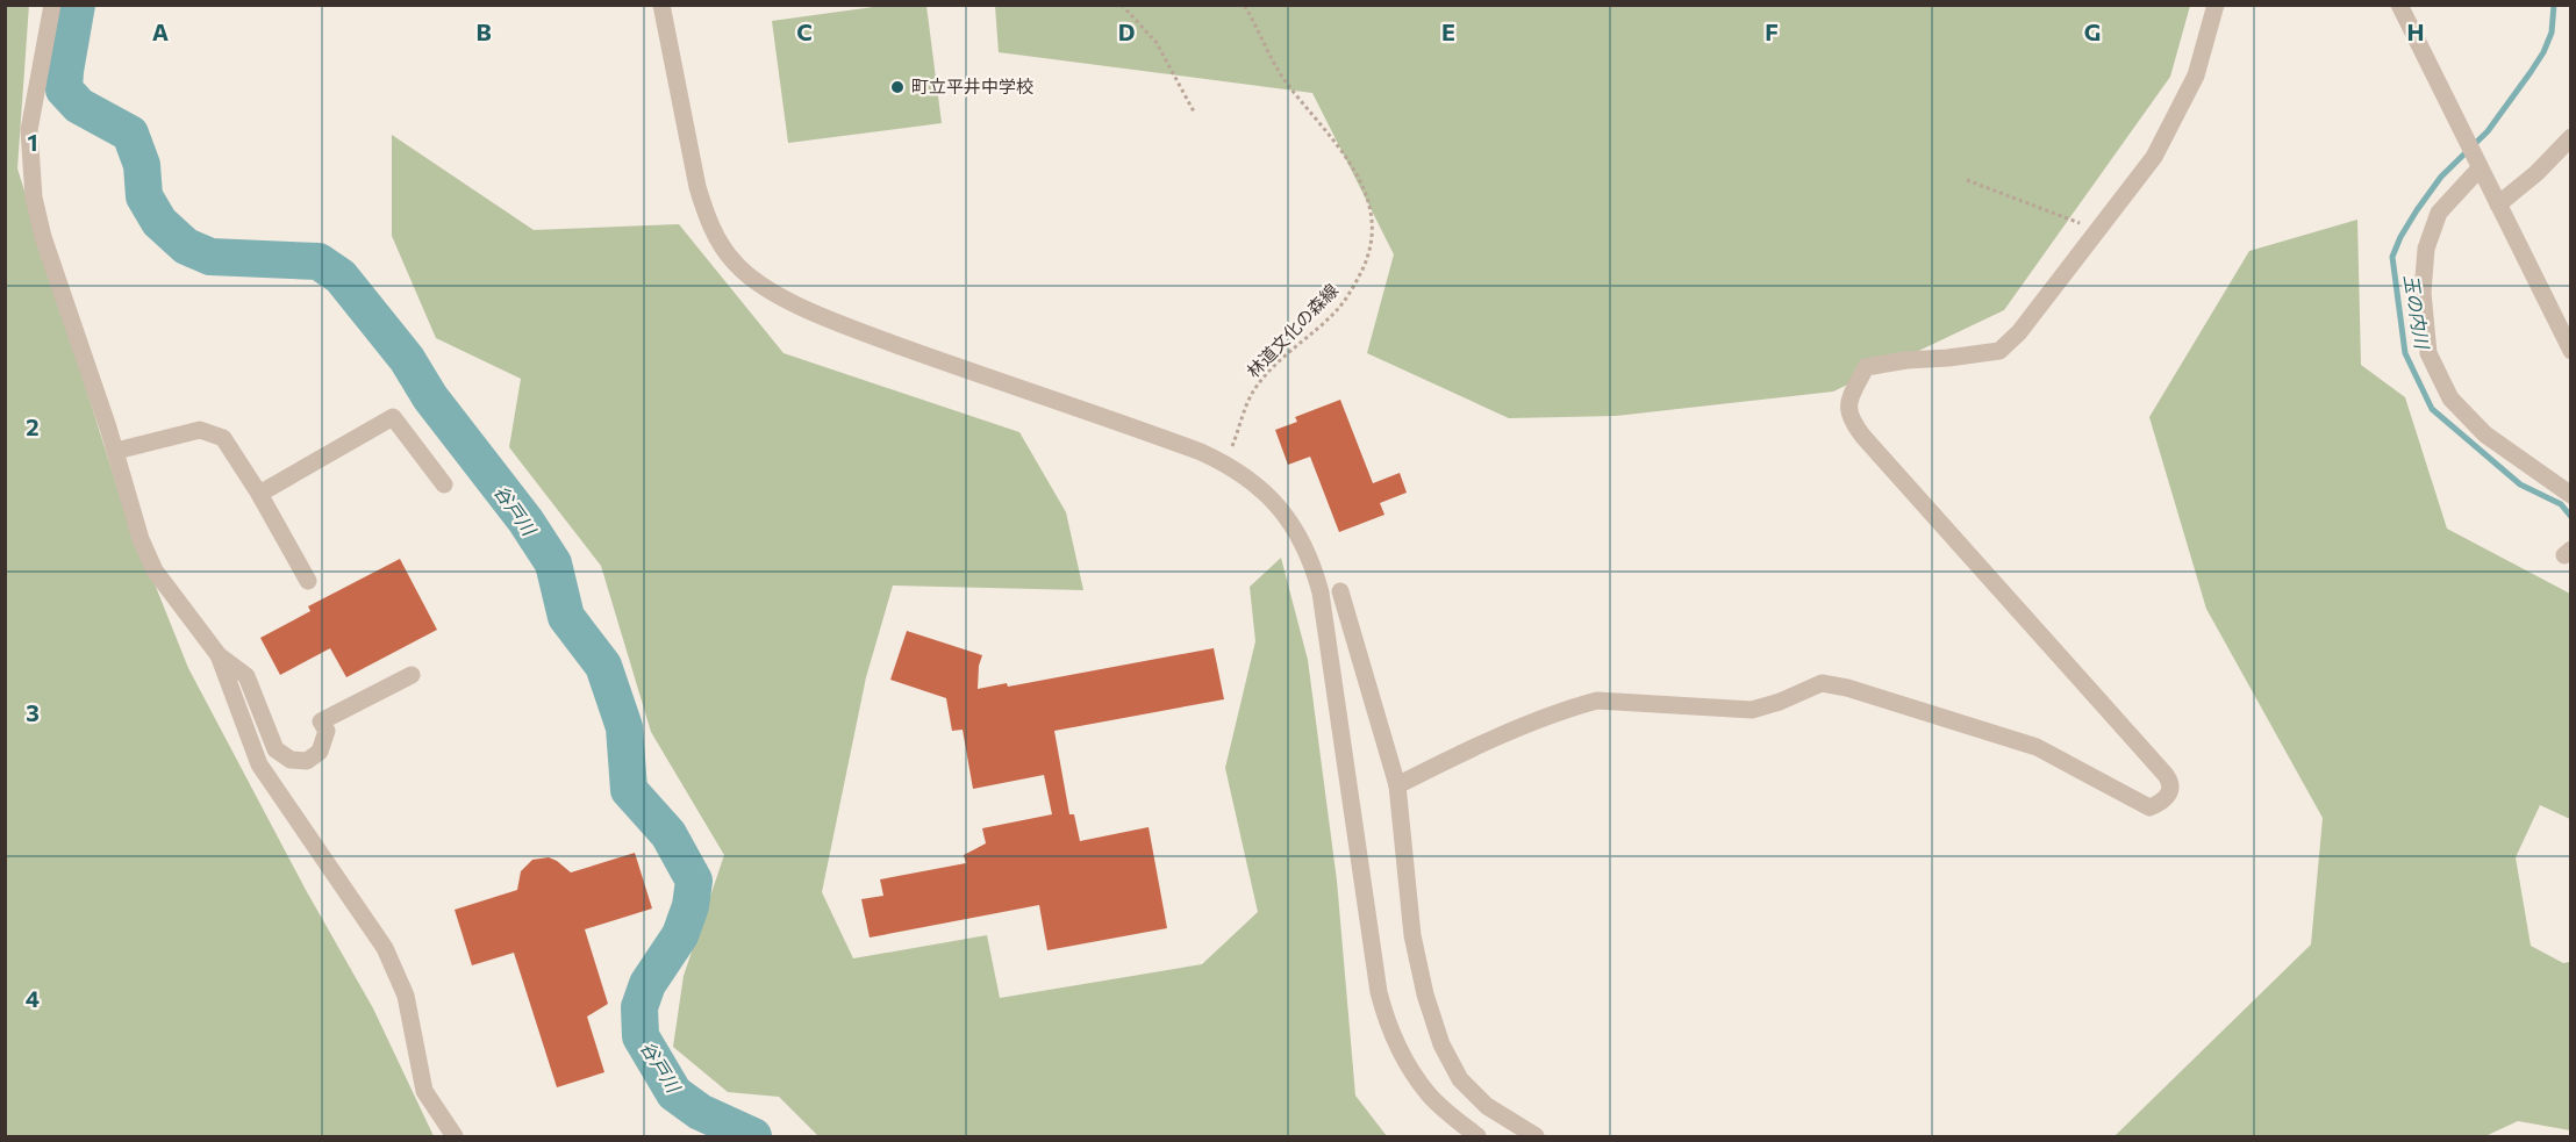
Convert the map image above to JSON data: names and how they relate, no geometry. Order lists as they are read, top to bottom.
{
  "streets": {
    "path": ["林道文化の森線"]
  },
  "water": ["玉の内川", "谷戸川"],
  "places": ["町立平井中学校"],
  "grid": {
    "columns": [
      "A",
      "B",
      "C",
      "D",
      "E",
      "F",
      "G",
      "H"
    ],
    "rows": [
      "1",
      "2",
      "3",
      "4"
    ]
  }
}
